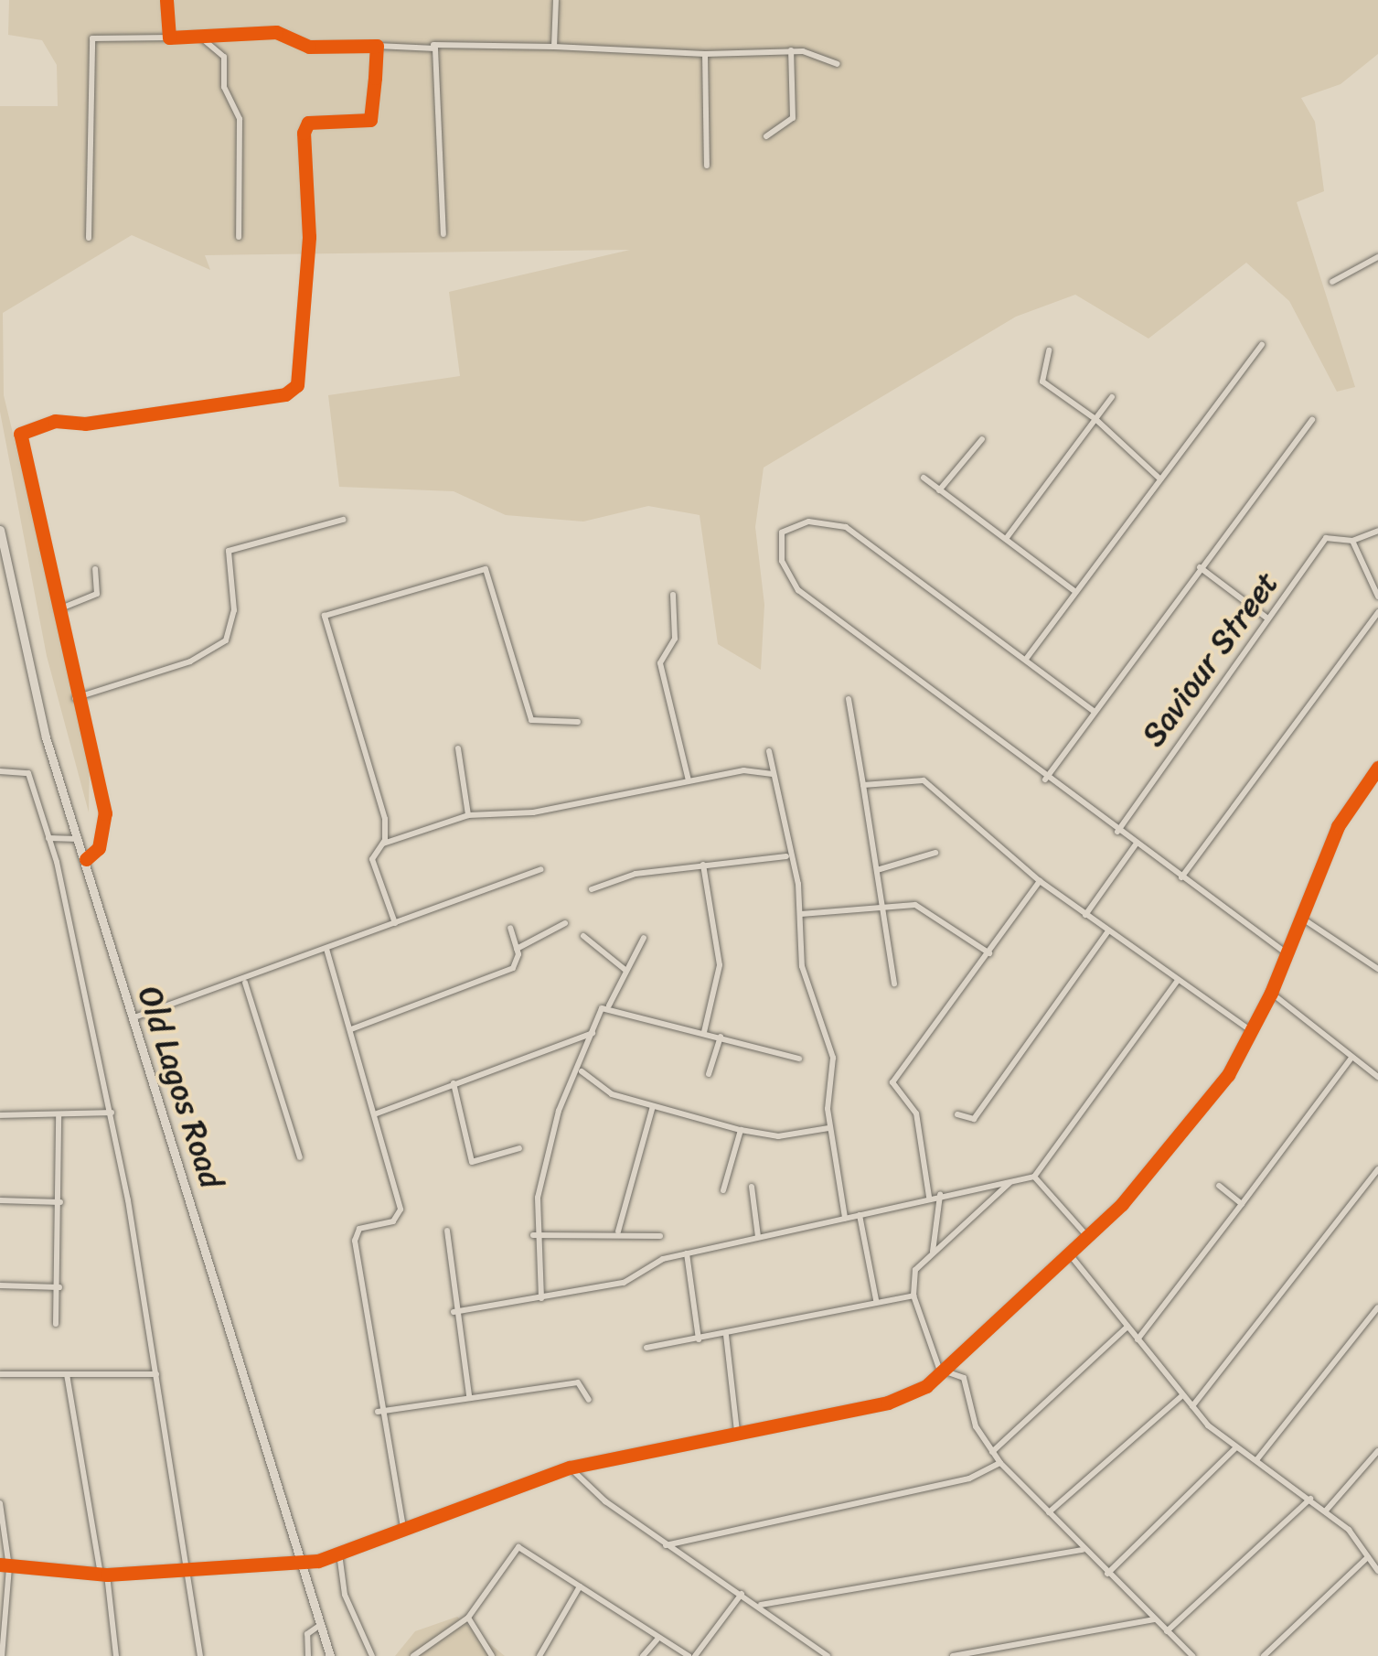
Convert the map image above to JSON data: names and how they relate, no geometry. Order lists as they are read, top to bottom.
{
  "streets": {
    "main road": ["Old Lagos Road"],
    "street": ["Saviour Street"]
  }
}
